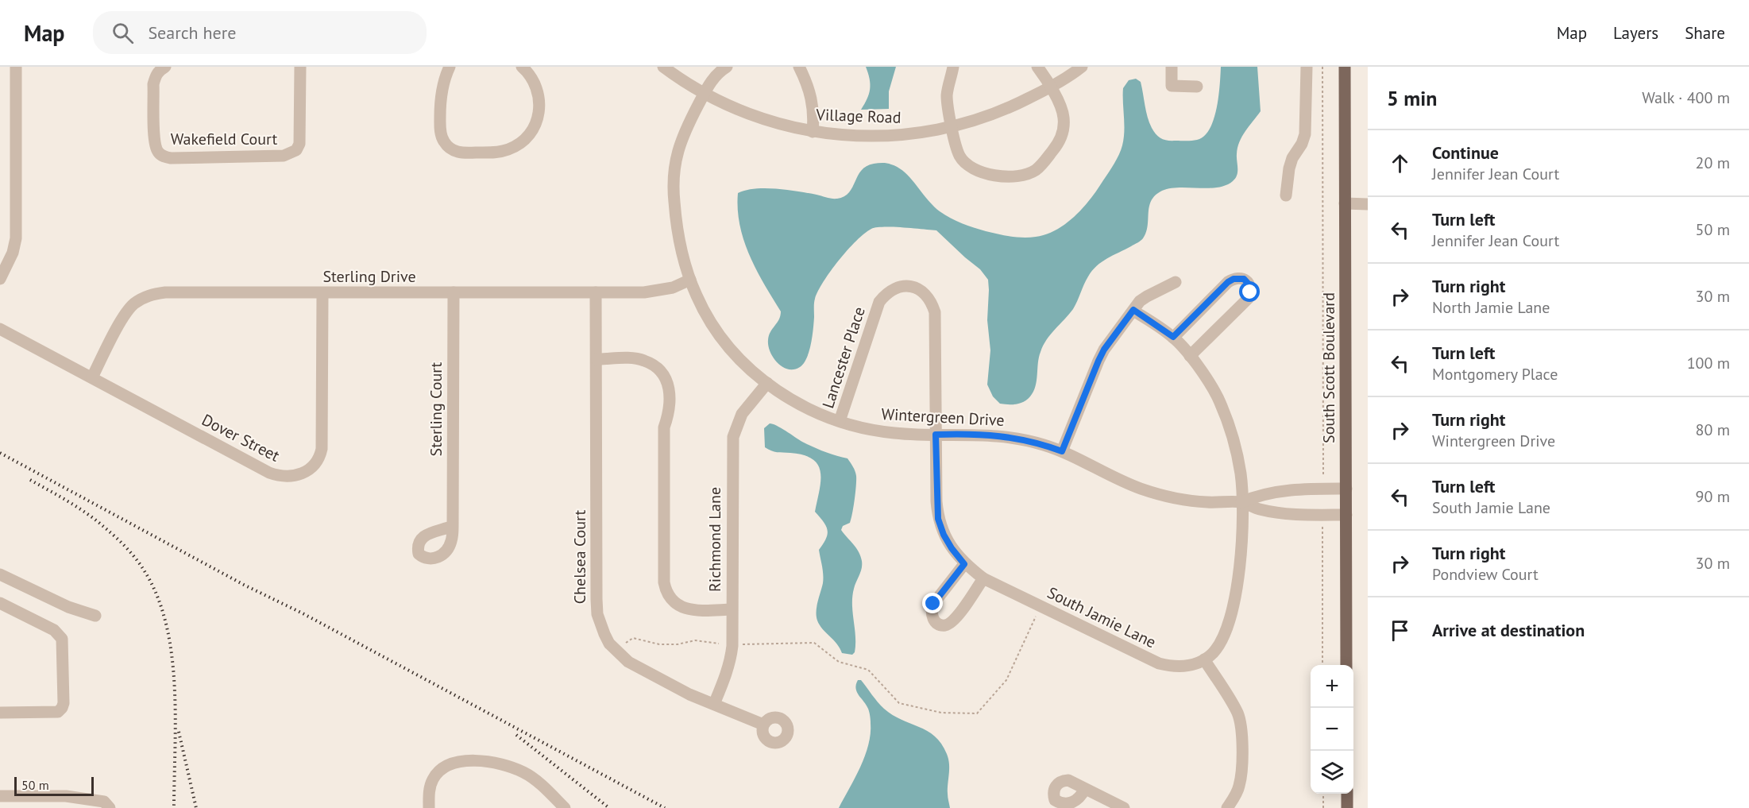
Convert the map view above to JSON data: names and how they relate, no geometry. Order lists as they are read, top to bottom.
{
  "streets": {
    "main road": ["South Scott Boulevard"],
    "street": [
      "Village Road",
      "Wakefield Court",
      "Sterling Drive",
      "Lancester Place",
      "Sterling Court",
      "Wintergreen Drive",
      "Dover Street",
      "Richmond Lane",
      "Chelsea Court",
      "South Jamie Lane"
    ]
  },
  "crossings": [
    ["Village Road", "Wintergreen Drive"],
    ["Sterling Drive", "Sterling Court"],
    ["Sterling Drive", "Wintergreen Drive"],
    ["Sterling Drive", "Dover Street"],
    ["Sterling Drive", "Chelsea Court"],
    ["Lancester Place", "Wintergreen Drive"],
    ["Lancester Place", "South Jamie Lane"],
    ["South Scott Boulevard", "Wintergreen Drive"],
    ["Wintergreen Drive", "Richmond Lane"],
    ["Wintergreen Drive", "South Jamie Lane"],
    ["Richmond Lane", "Chelsea Court"]
  ],
  "scale_bar": "50 m",
  "page": {
    "header": "Map",
    "search": "Search here",
    "nav": ["Map", "Layers", "Share"],
    "heading": ["5 min", "Walk · 400 m"],
    "list": [
      ["Continue", "Jennifer Jean Court", "20 m"],
      ["Turn left", "Jennifer Jean Court", "50 m"],
      ["Turn right", "North Jamie Lane", "30 m"],
      ["Turn left", "Montgomery Place", "100 m"],
      ["Turn right", "Wintergreen Drive", "80 m"],
      ["Turn left", "South Jamie Lane", "90 m"],
      ["Turn right", "Pondview Court", "30 m"],
      "Arrive at destination"
    ],
    "map_buttons": ["+", "−"],
    "scale": "50 m"
  }
}
